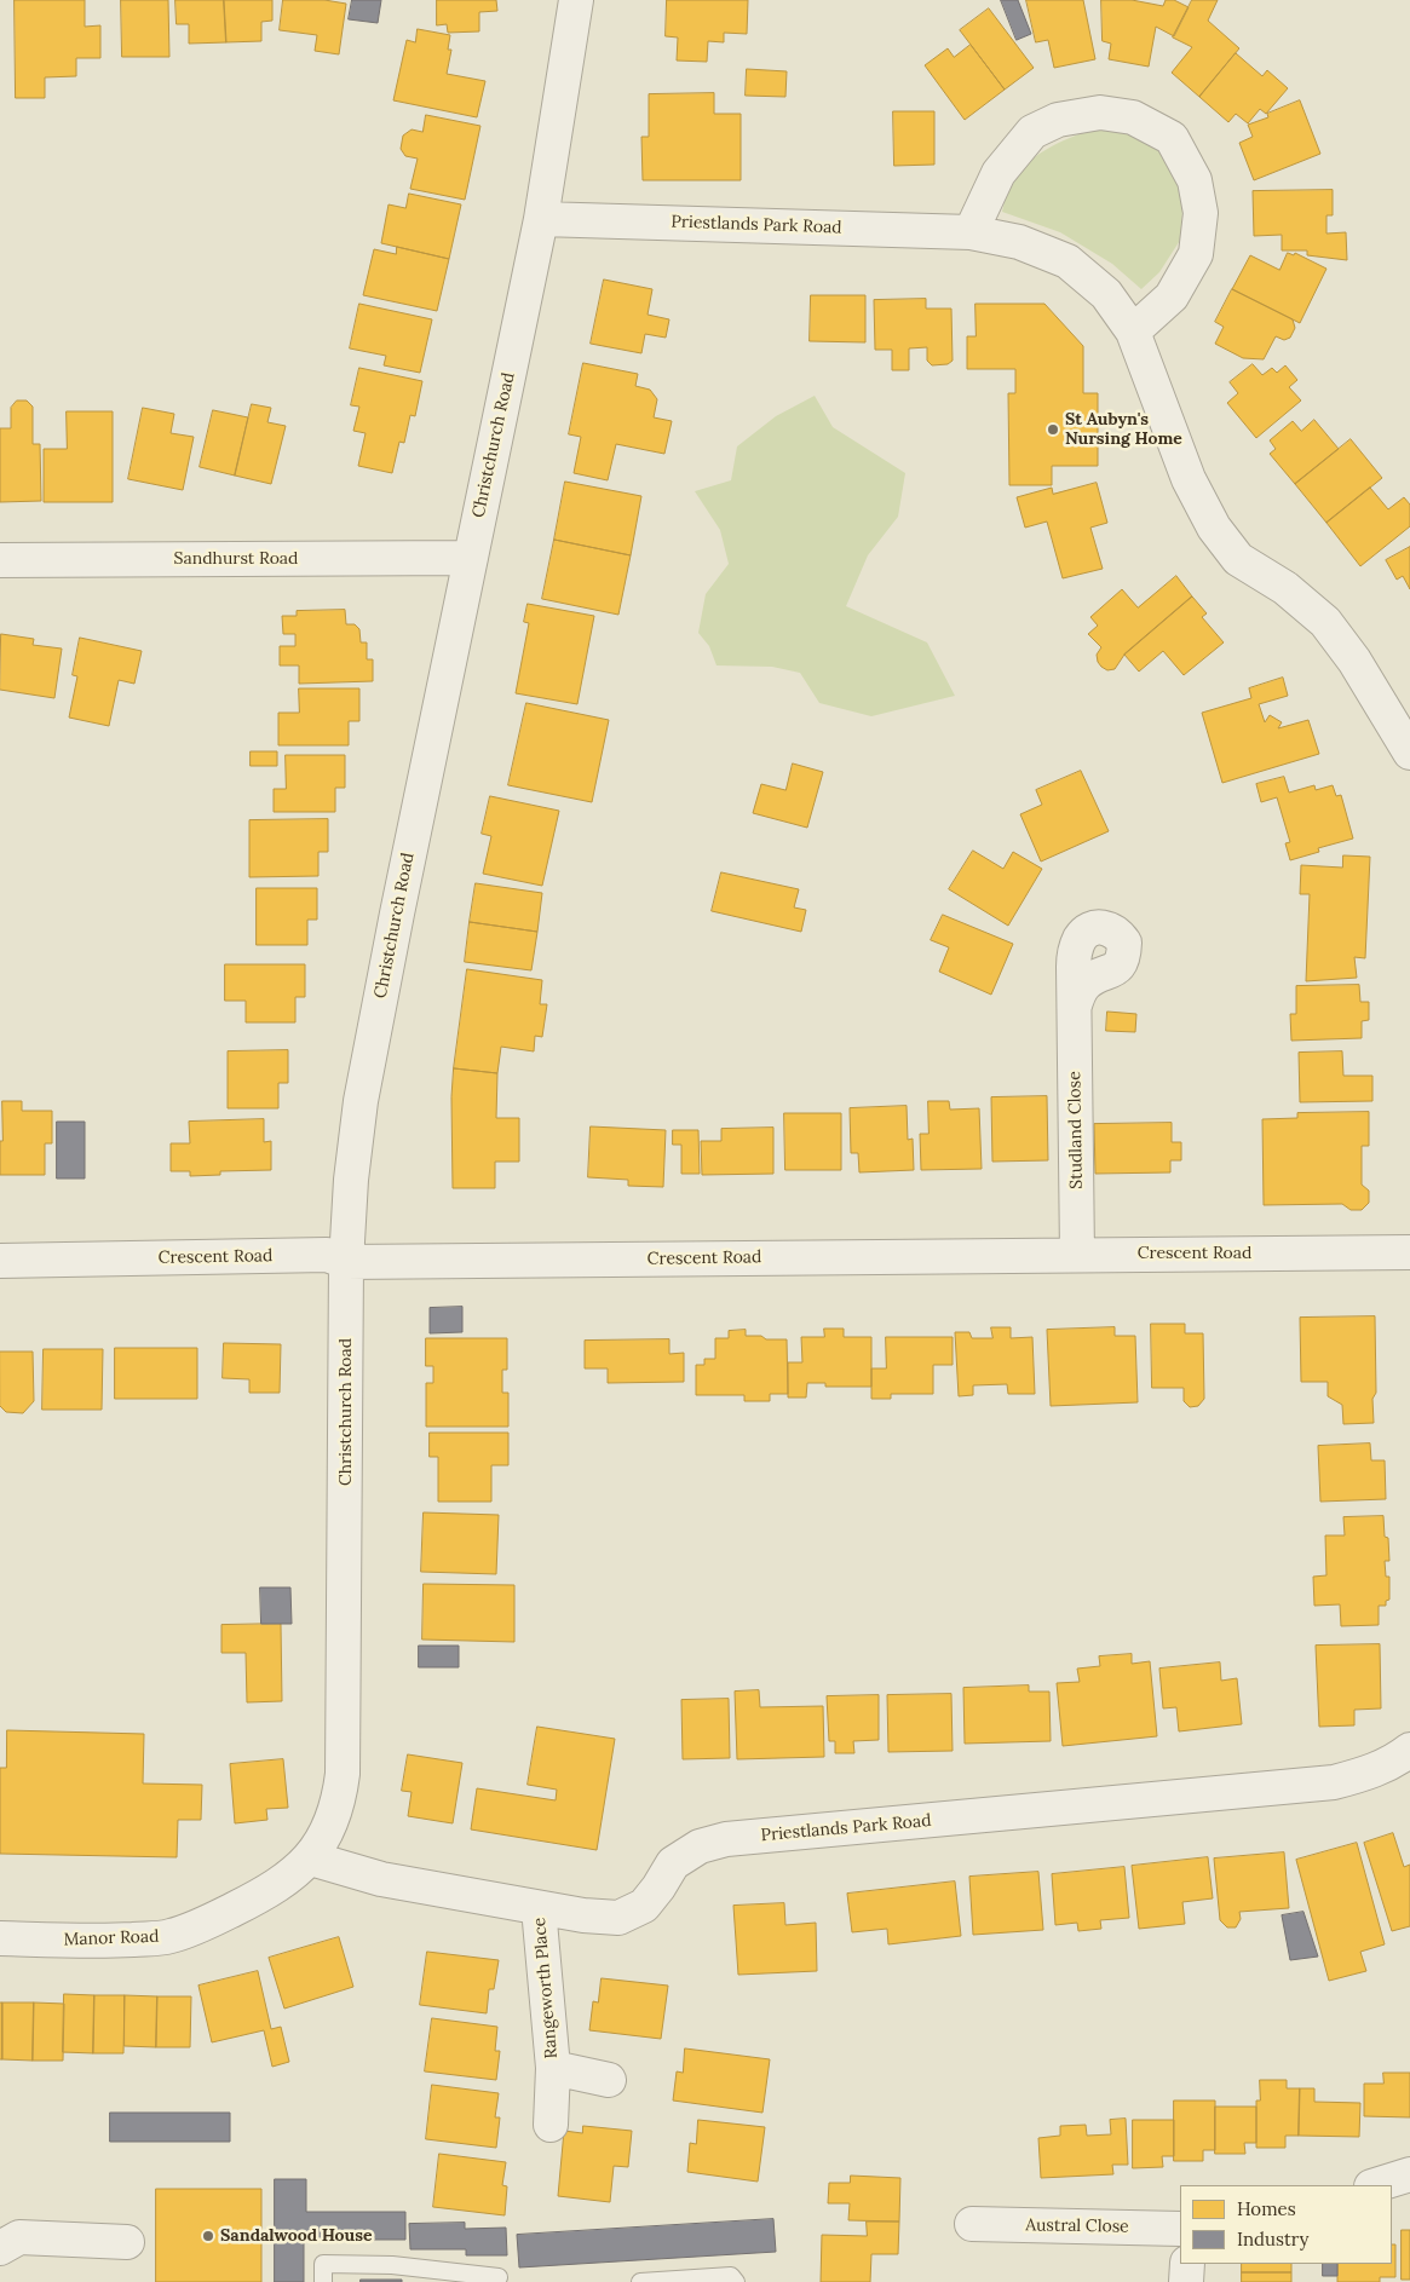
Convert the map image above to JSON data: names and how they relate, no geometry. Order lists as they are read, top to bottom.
{
  "streets": {
    "street": [
      "Priestlands Park Road",
      "Christchurch Road",
      "Sandhurst Road",
      "Studland Close",
      "Crescent Road",
      "Manor Road",
      "Rangeworth Place",
      "Austral Close"
    ]
  },
  "crossings": [
    ["Priestlands Park Road", "Christchurch Road"],
    ["Priestlands Park Road", "Manor Road"],
    ["Priestlands Park Road", "Rangeworth Place"],
    ["Christchurch Road", "Sandhurst Road"],
    ["Christchurch Road", "Crescent Road"],
    ["Christchurch Road", "Manor Road"],
    ["Studland Close", "Crescent Road"]
  ],
  "places": ["St Aubyn's Nursing Home", "Sandalwood House"],
  "legend": ["Homes", "Industry"]
}
